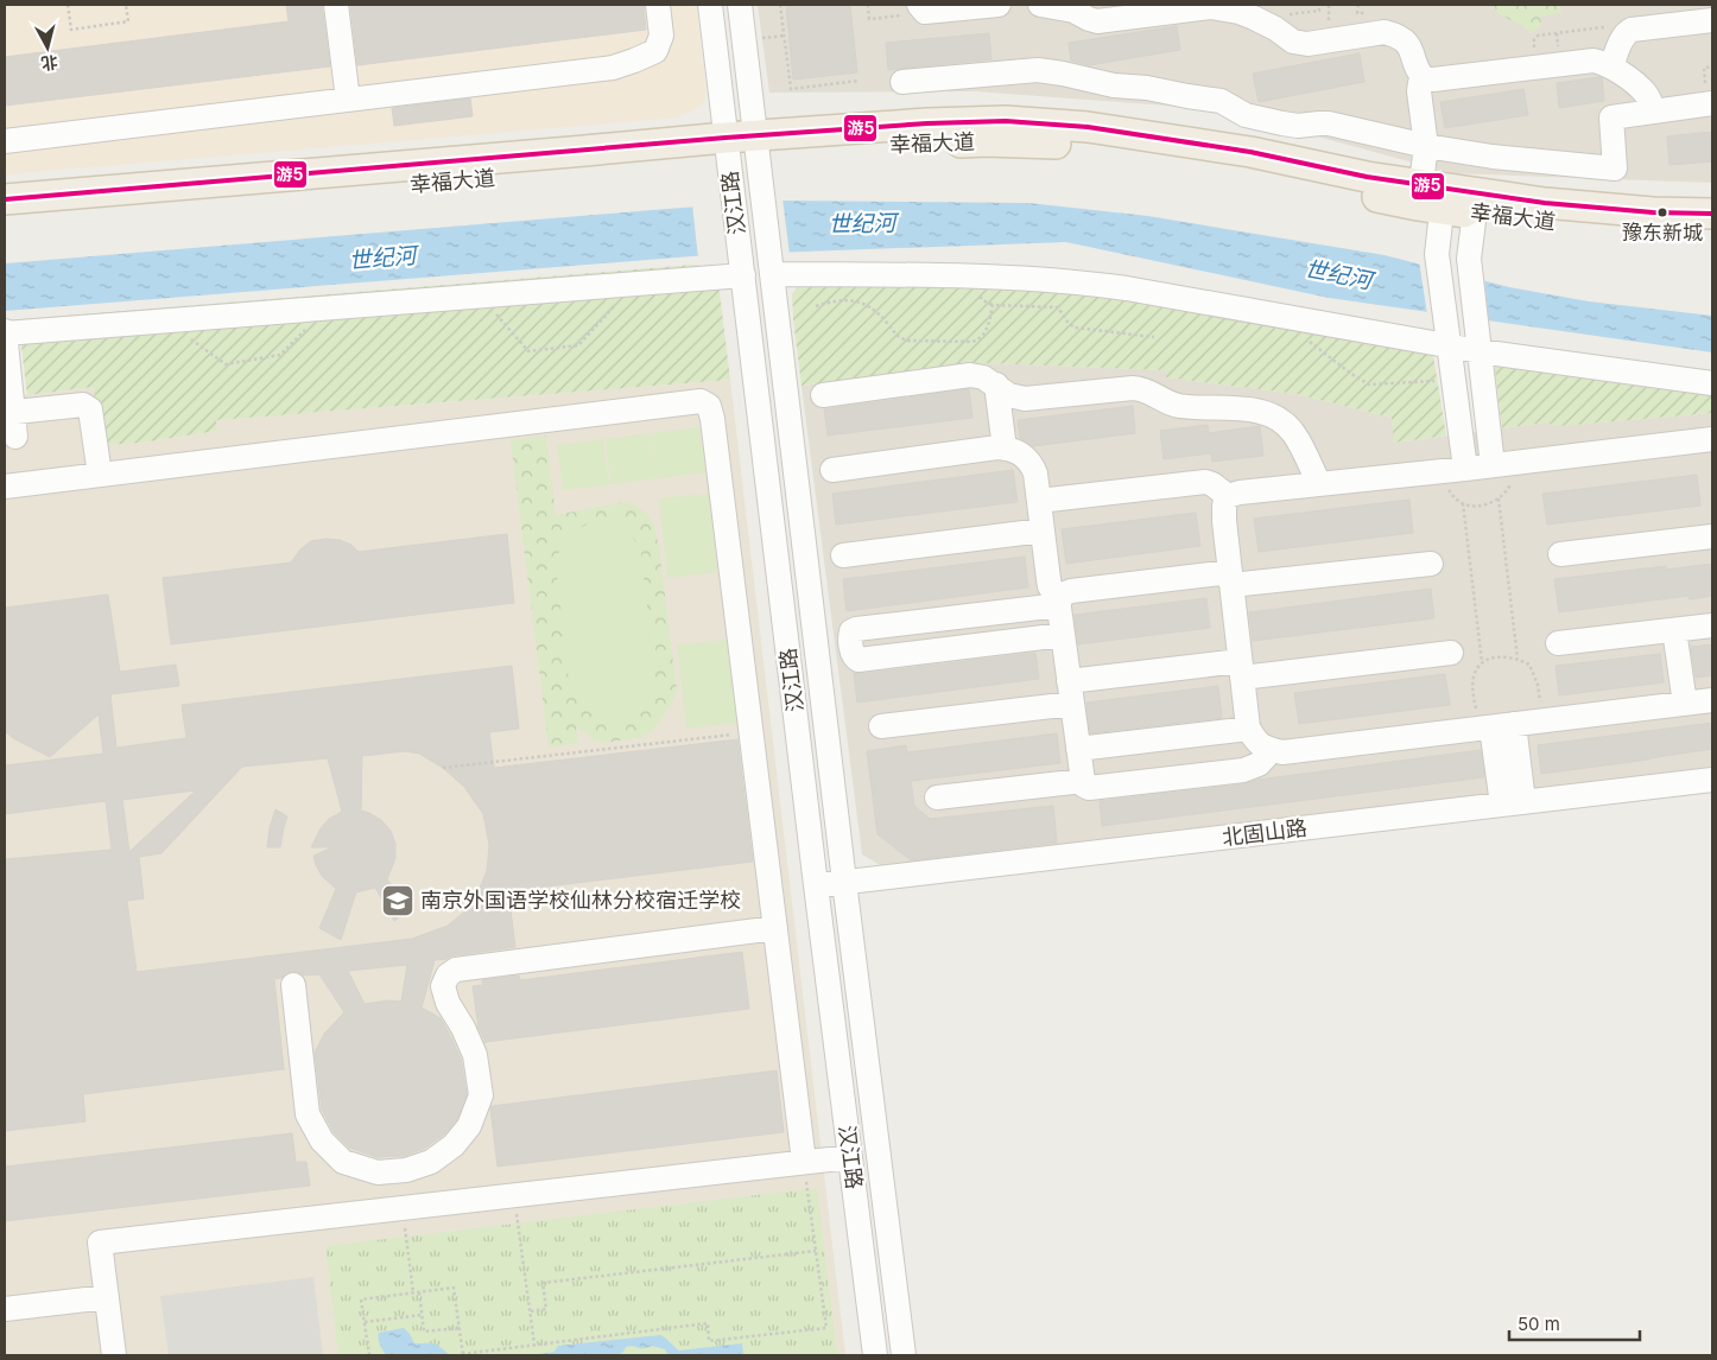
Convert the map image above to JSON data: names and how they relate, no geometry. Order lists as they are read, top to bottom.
{
  "streets": {
    "main road": ["幸福大道"],
    "street": ["汉江路", "北固山路"]
  },
  "crossings": [
    ["幸福大道", "汉江路"],
    ["汉江路", "北固山路"]
  ],
  "water": ["世纪河"],
  "places": {
    "other": ["豫东新城"],
    "school or university": ["南京外国语学校仙林分校宿迁学校"]
  },
  "lines": ["transit line 游5"],
  "scale_bar": "50 m",
  "north": "bottom"
}
